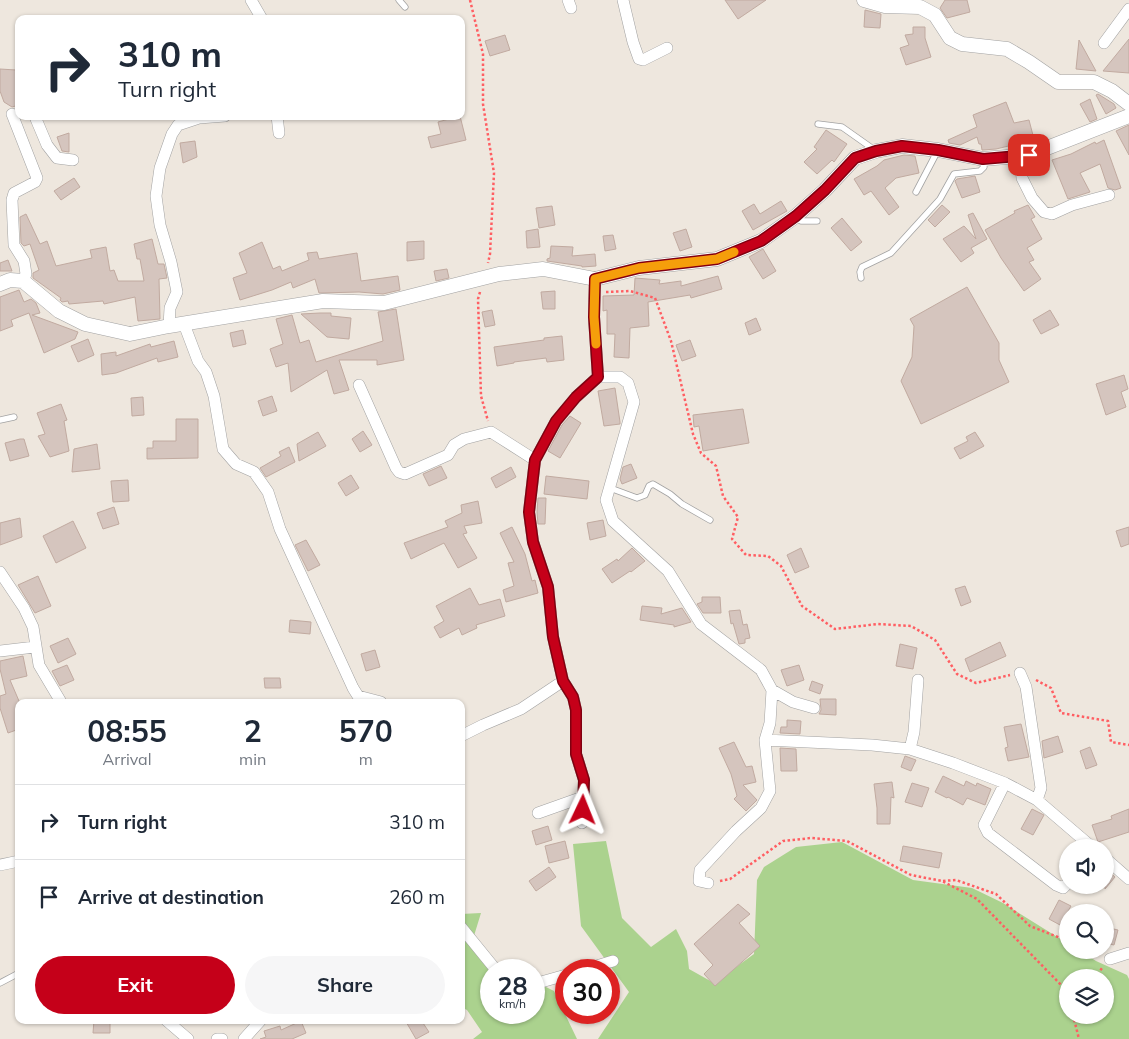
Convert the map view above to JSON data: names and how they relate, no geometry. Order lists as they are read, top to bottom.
{
  "page": {
    "turn": ["310 m", "Turn right"],
    "eta": [
      "08:55",
      "Arrival",
      "2",
      "min",
      "570",
      "m"
    ],
    "list": [
      {
        "name": "Turn right",
        "value": "310 m"
      },
      {
        "name": "Arrive at destination",
        "value": "260 m"
      }
    ],
    "buttons": ["Exit", "Share"],
    "speed": "28 km/h",
    "limit": "30"
  }
}
